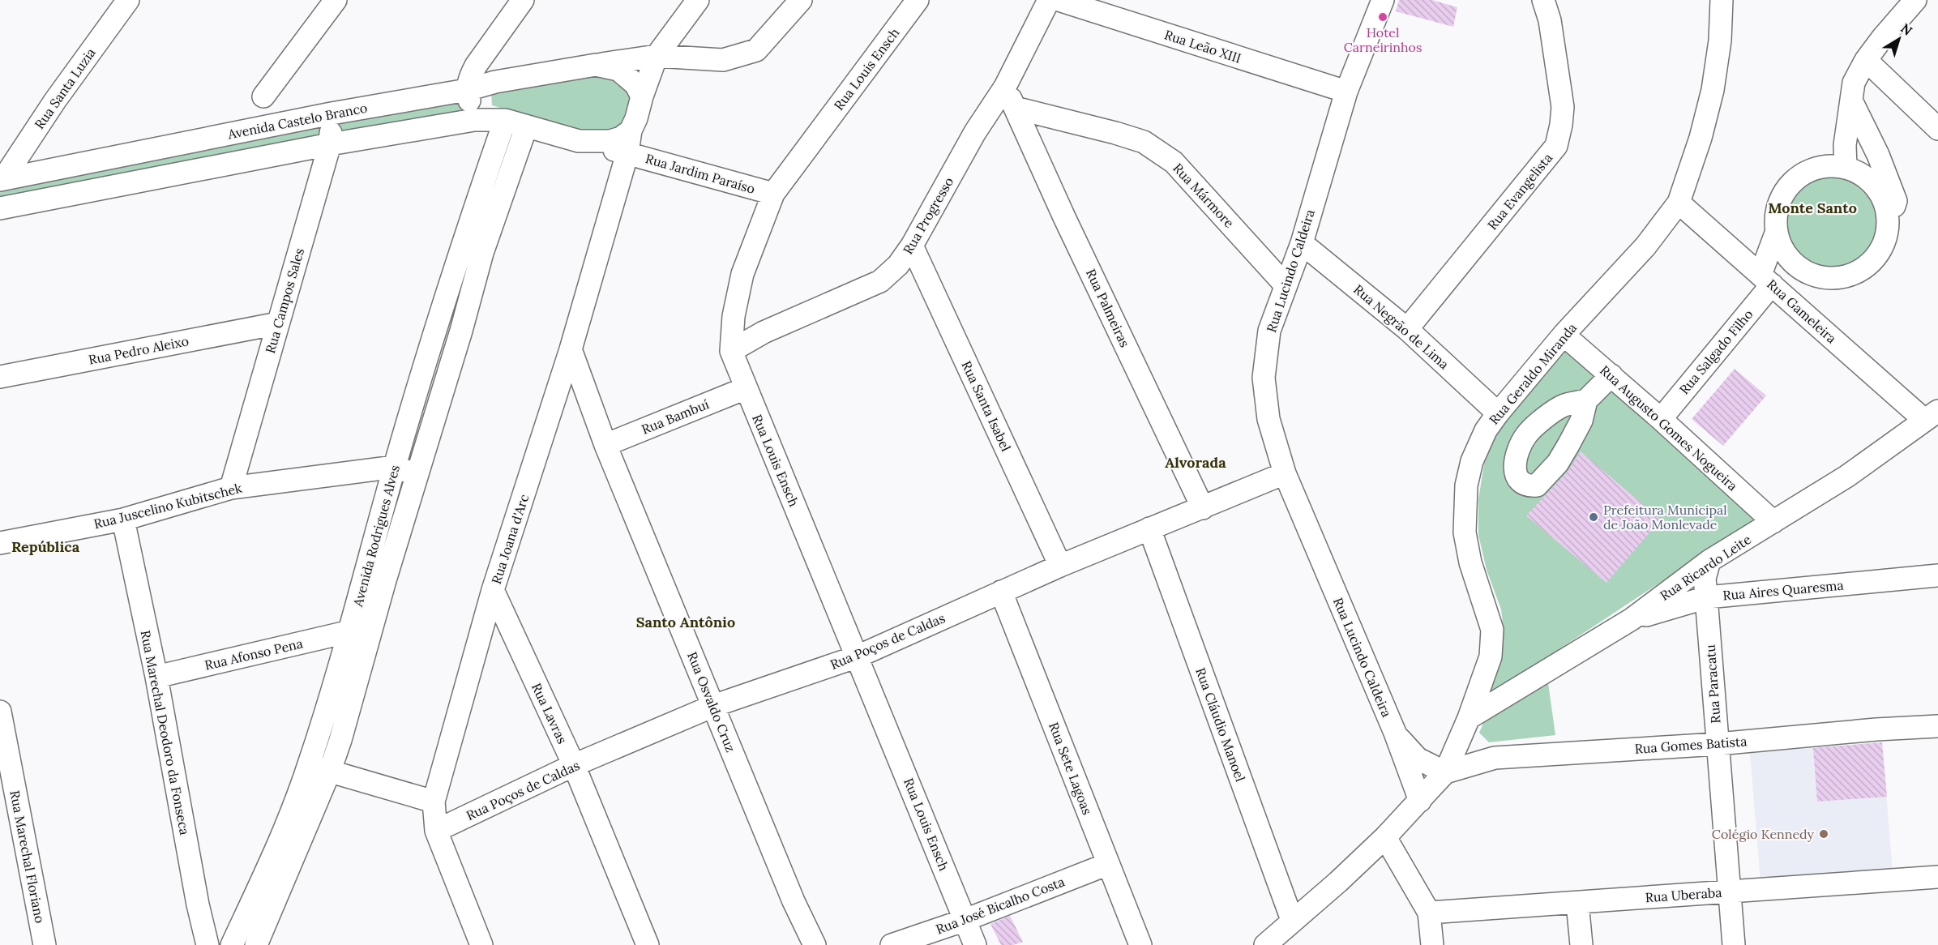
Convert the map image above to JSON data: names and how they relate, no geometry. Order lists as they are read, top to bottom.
{
  "streets": {
    "street": [
      "Rua Leão XIII",
      "Rua Louis Ensch",
      "Rua Santa Luzia",
      "Avenida Castelo Branco",
      "Rua Jardim Paraíso",
      "Rua Evangelista",
      "Rua Mármore",
      "Rua Progresso",
      "Rua Lucindo Caldeira",
      "Rua Campos Sales",
      "Rua Palmeiras",
      "Rua Gameleira",
      "Rua Negrão de Lima",
      "Rua Pedro Aleixo",
      "Rua Salgado Filho",
      "Rua Geraldo Miranda",
      "Rua Santa Isabel",
      "Rua Bambuí",
      "Rua Augusto Gomes Nogueira",
      "Rua Juscelino Kubitschek",
      "Avenida Rodrigues Alves",
      "Rua Joana d'Arc",
      "Rua Ricardo Leite",
      "Rua Aires Quaresma",
      "Rua Poços de Caldas",
      "Rua Afonso Pena",
      "Rua Paracatu",
      "Rua Osvaldo Cruz",
      "Rua Lavras",
      "Rua Cláudio Manoel",
      "Rua Marechal Deodoro da Fonseca",
      "Rua Gomes Batista",
      "Rua Sete Lagoas",
      "Rua Marechal Floriano",
      "Rua Uberaba",
      "Rua José Bicalho Costa"
    ]
  },
  "crossings": [
    ["Rua Leão XIII", "Rua Lucindo Caldeira"],
    ["Rua Louis Ensch", "Rua Jardim Paraíso"],
    ["Rua Louis Ensch", "Rua Progresso"],
    ["Rua Louis Ensch", "Rua Bambuí"],
    ["Rua Louis Ensch", "Rua Poços de Caldas"],
    ["Rua Louis Ensch", "Rua José Bicalho Costa"],
    ["Rua Santa Luzia", "Avenida Castelo Branco"],
    ["Avenida Castelo Branco", "Rua Campos Sales"],
    ["Rua Jardim Paraíso", "Rua Joana d'Arc"],
    ["Rua Evangelista", "Rua Negrão de Lima"],
    ["Rua Mármore", "Rua Lucindo Caldeira"],
    ["Rua Mármore", "Rua Palmeiras"],
    ["Rua Progresso", "Rua Santa Isabel"],
    ["Rua Lucindo Caldeira", "Rua Negrão de Lima"],
    ["Rua Lucindo Caldeira", "Rua Geraldo Miranda"],
    ["Rua Lucindo Caldeira", "Rua Poços de Caldas"],
    ["Rua Lucindo Caldeira", "Rua Gomes Batista"],
    ["Rua Campos Sales", "Rua Pedro Aleixo"],
    ["Rua Campos Sales", "Rua Juscelino Kubitschek"],
    ["Rua Palmeiras", "Rua Poços de Caldas"],
    ["Rua Gameleira", "Rua Salgado Filho"],
    ["Rua Gameleira", "Rua Geraldo Miranda"],
    ["Rua Gameleira", "Rua Ricardo Leite"],
    ["Rua Negrão de Lima", "Rua Geraldo Miranda"],
    ["Rua Salgado Filho", "Rua Augusto Gomes Nogueira"],
    ["Rua Geraldo Miranda", "Rua Augusto Gomes Nogueira"],
    ["Rua Geraldo Miranda", "Rua Ricardo Leite"],
    ["Rua Geraldo Miranda", "Rua Gomes Batista"],
    ["Rua Santa Isabel", "Rua Poços de Caldas"],
    ["Rua Bambuí", "Rua Osvaldo Cruz"],
    ["Rua Augusto Gomes Nogueira", "Rua Ricardo Leite"],
    ["Rua Juscelino Kubitschek", "Avenida Rodrigues Alves"],
    ["Rua Juscelino Kubitschek", "Rua Marechal Deodoro da Fonseca"],
    ["Avenida Rodrigues Alves", "Rua Afonso Pena"],
    ["Rua Joana d'Arc", "Rua Poços de Caldas"],
    ["Rua Joana d'Arc", "Rua Osvaldo Cruz"],
    ["Rua Joana d'Arc", "Rua Lavras"],
    ["Rua Ricardo Leite", "Rua Aires Quaresma"],
    ["Rua Ricardo Leite", "Rua Paracatu"],
    ["Rua Aires Quaresma", "Rua Paracatu"],
    ["Rua Poços de Caldas", "Rua Osvaldo Cruz"],
    ["Rua Poços de Caldas", "Rua Lavras"],
    ["Rua Poços de Caldas", "Rua Cláudio Manoel"],
    ["Rua Poços de Caldas", "Rua Sete Lagoas"],
    ["Rua Afonso Pena", "Rua Marechal Deodoro da Fonseca"],
    ["Rua Paracatu", "Rua Gomes Batista"],
    ["Rua Paracatu", "Rua Uberaba"],
    ["Rua Sete Lagoas", "Rua José Bicalho Costa"]
  ],
  "districts": [
    "Monte Santo",
    "Alvorada",
    "República",
    "Santo Antônio"
  ],
  "places": ["Hotel Carneirinhos", "Prefeitura Municipal de João Monlevade", "Colégio Kennedy"],
  "north": "top right"
}
